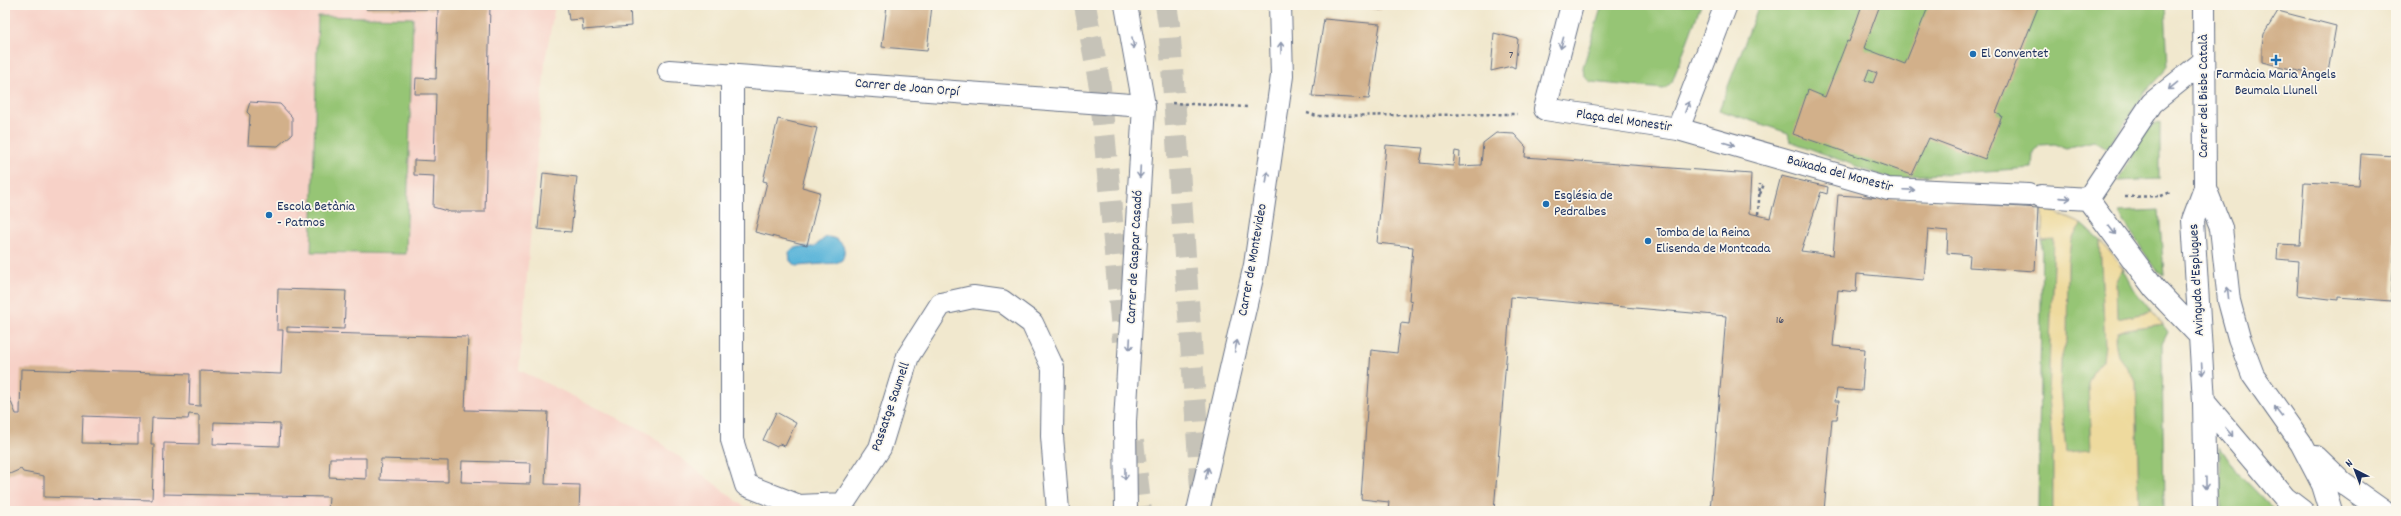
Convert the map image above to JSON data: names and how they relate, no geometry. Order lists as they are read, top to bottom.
{
  "streets": {
    "street": [
      "Carrer de Joan Orpí",
      "Carrer del Bisbe Català",
      "Plaça del Monestir",
      "Baixada del Monestir",
      "Carrer de Gaspar Casadó",
      "Carrer de Montevideo",
      "Avinguda d'Esplugues",
      "Passatge Saumell"
    ]
  },
  "crossings": [
    ["Carrer de Joan Orpí", "Carrer de Gaspar Casadó"],
    ["Carrer de Joan Orpí", "Passatge Saumell"],
    ["Carrer del Bisbe Català", "Avinguda d'Esplugues"],
    ["Plaça del Monestir", "Baixada del Monestir"]
  ],
  "one_way": ["Baixada del Monestir", "Carrer de Gaspar Casadó", "Carrer de Montevideo"],
  "places": {
    "other": [
      "El Conventet",
      "Església de Pedralbes",
      "Escola Betània - Patmos",
      "Tomba de la Reina Elisenda de Montcada"
    ],
    "health": ["Farmàcia Maria Àngels Beumala Llunell"]
  },
  "house_numbers": ["7", "16"],
  "north": "top left"
}
